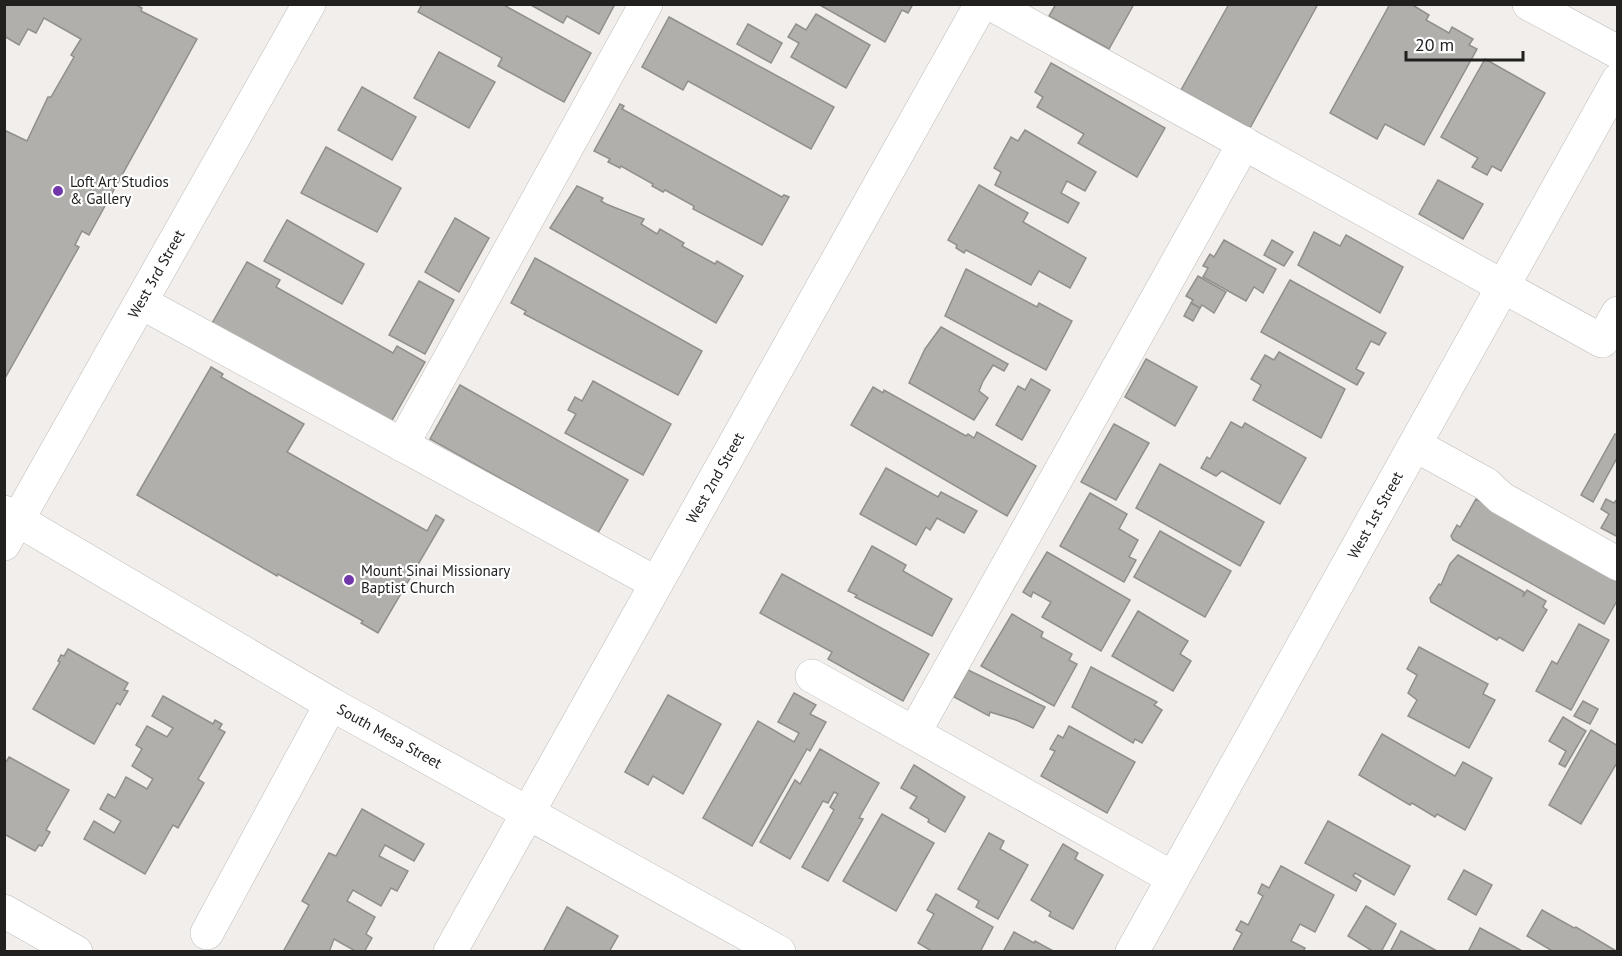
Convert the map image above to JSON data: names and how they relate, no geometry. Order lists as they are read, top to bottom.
{
  "streets": {
    "street": [
      "West 3rd Street",
      "West 2nd Street",
      "West 1st Street",
      "South Mesa Street"
    ]
  },
  "crossings": [
    ["West 3rd Street", "South Mesa Street"],
    ["West 2nd Street", "South Mesa Street"]
  ],
  "places": ["Loft Art Studios & Gallery", "Mount Sinai Missionary Baptist Church"],
  "scale_bar": "20 m"
}
